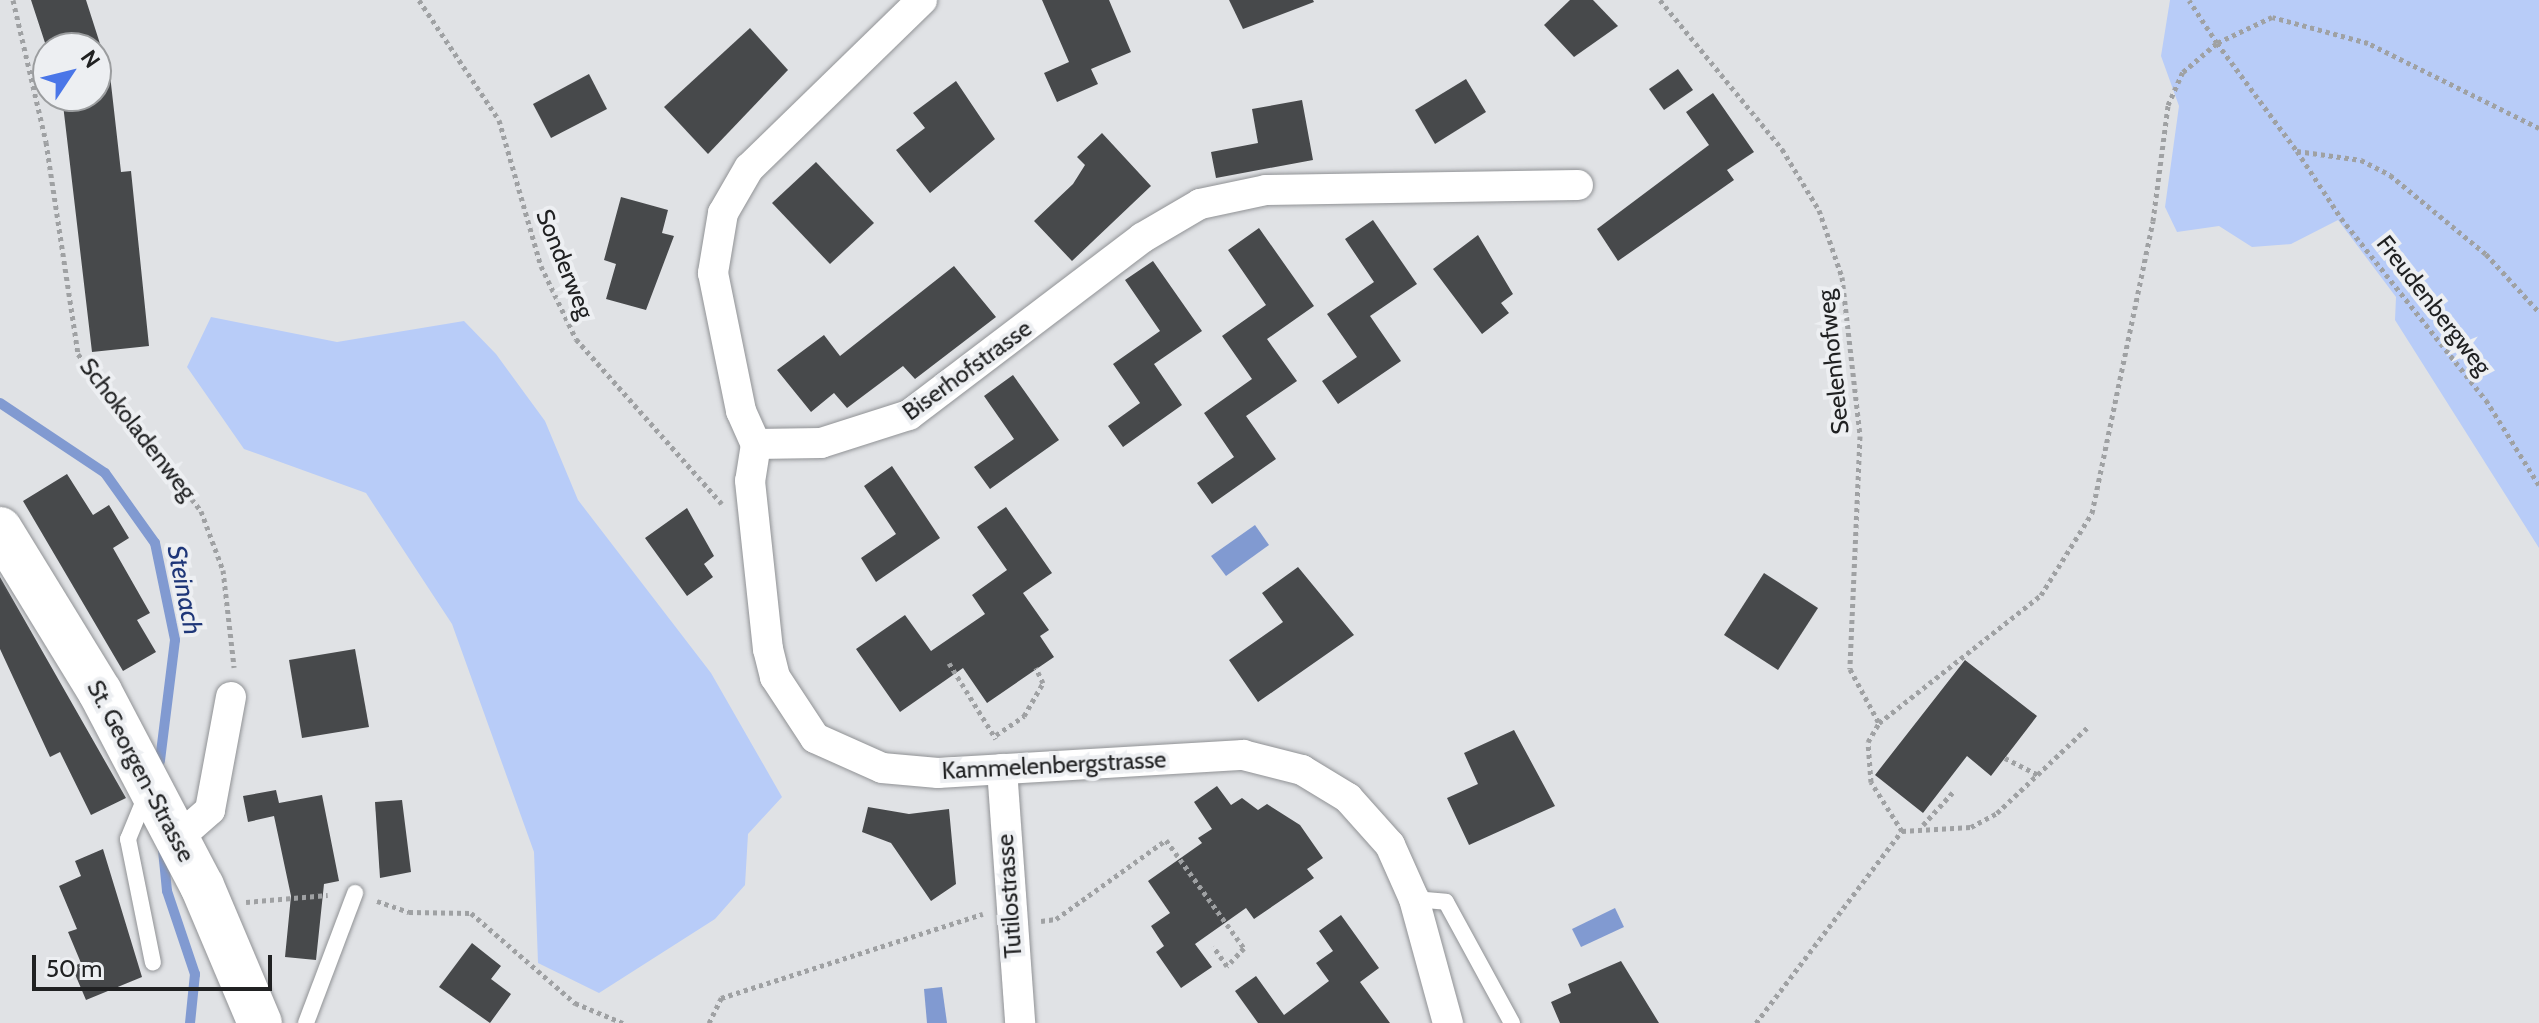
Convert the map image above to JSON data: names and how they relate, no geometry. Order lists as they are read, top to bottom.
{
  "streets": {
    "street": [
      "Biserhofstrasse",
      "Kammelenbergstrasse",
      "St. Georgen-Strasse",
      "Tutilostrasse"
    ],
    "path": [
      "Sonderweg",
      "Freudenbergweg",
      "Seelenhofweg",
      "Schokoladenweg"
    ]
  },
  "crossings": [
    ["Biserhofstrasse", "Kammelenbergstrasse"],
    ["Kammelenbergstrasse", "Tutilostrasse"]
  ],
  "water": ["Steinach"],
  "scale_bar": "50 m",
  "north": "top right"
}
